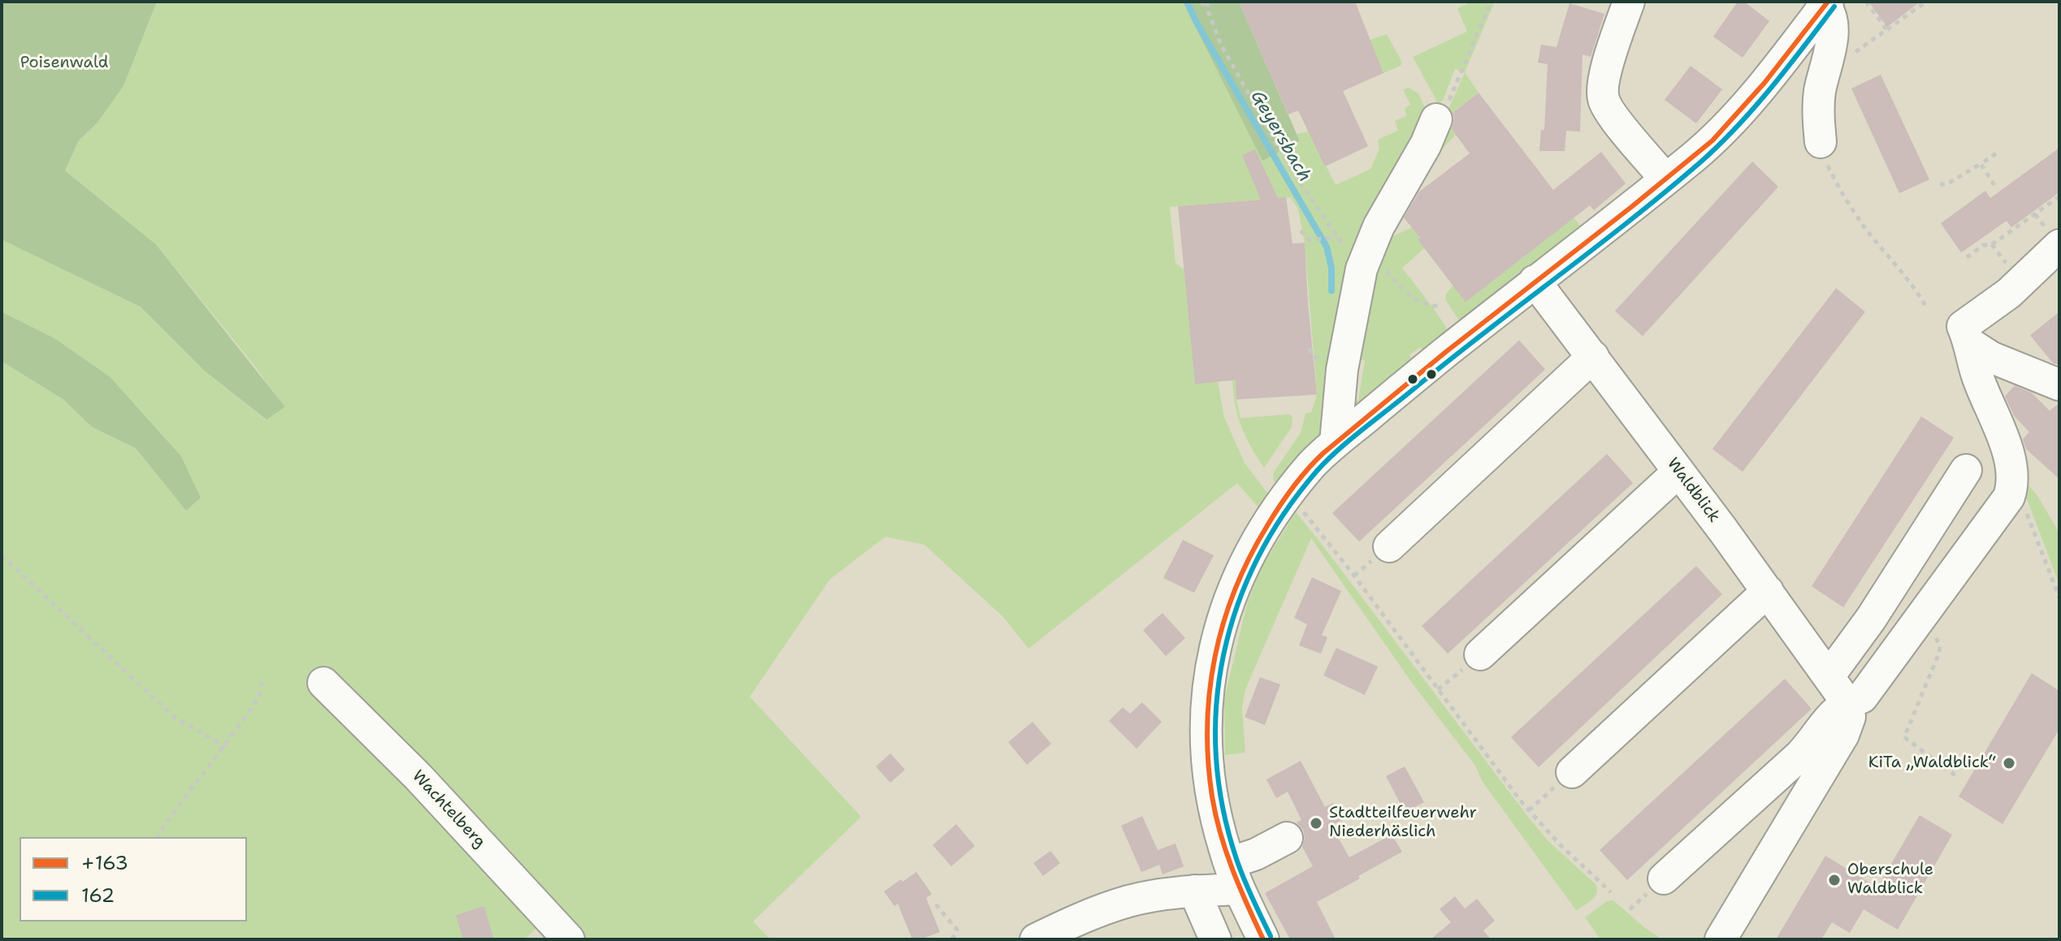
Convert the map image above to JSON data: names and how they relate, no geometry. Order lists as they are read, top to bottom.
{
  "streets": {
    "street": ["Waldblick", "Wachtelberg"]
  },
  "water": ["Geyersbach"],
  "parks": ["Poisenwald"],
  "places": ["KiTa „Waldblick“", "Stadtteilfeuerwehr Niederhäslich", "Oberschule Waldblick"],
  "lines": ["transit line +163", "transit line 162"],
  "legend": ["+163", "162"]
}
